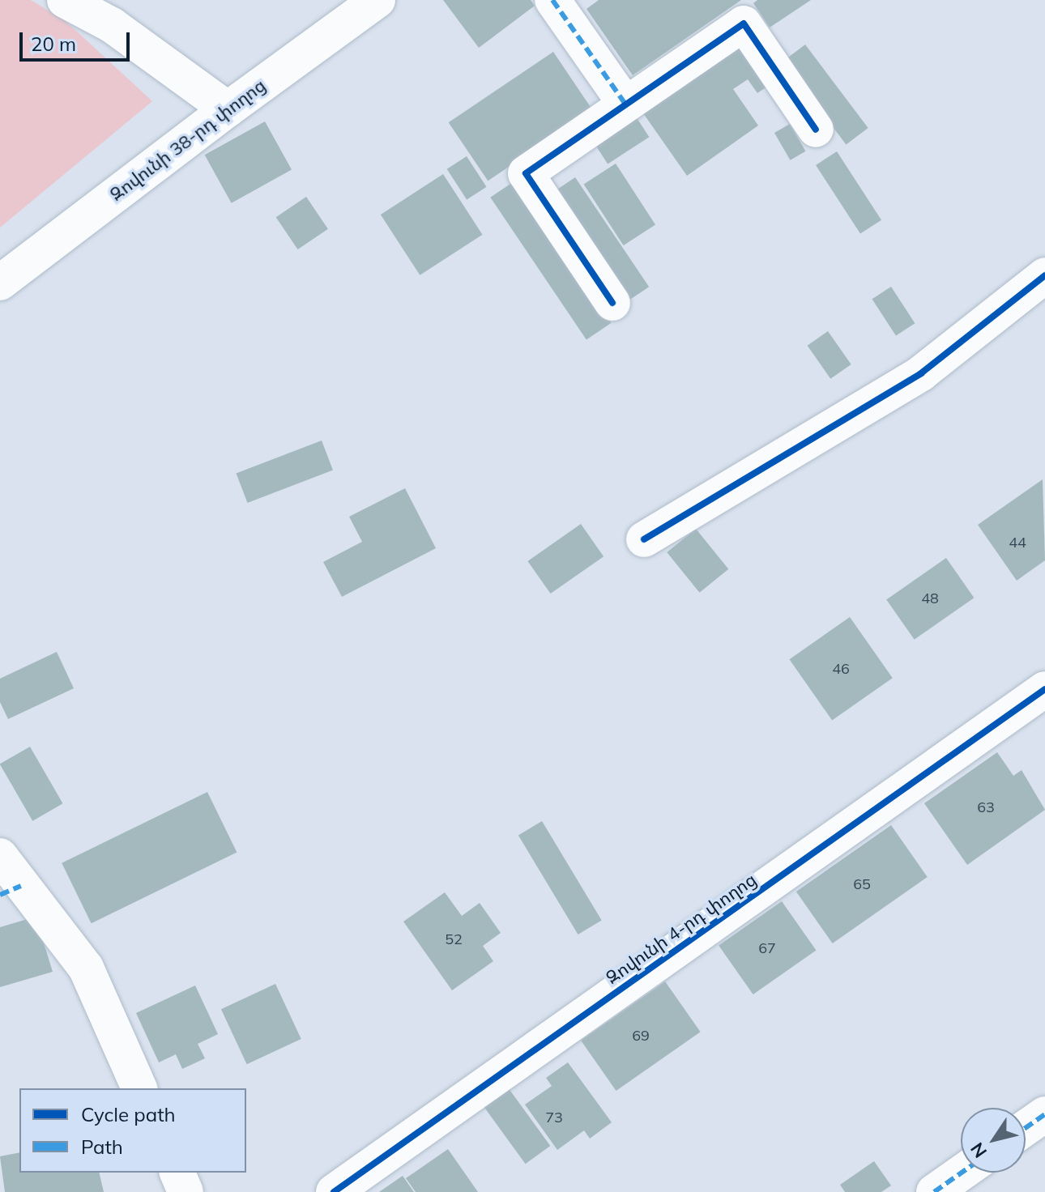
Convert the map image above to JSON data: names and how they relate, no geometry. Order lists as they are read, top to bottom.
{
  "streets": {
    "street": ["Զովունի 38-րդ փողոց", "Զովունի 4-րդ փողոց"]
  },
  "house_numbers": [
    "44",
    "48",
    "46",
    "63",
    "65",
    "52",
    "67",
    "69",
    "73"
  ],
  "legend": ["Cycle path", "Path"],
  "scale_bar": "20 m",
  "north": "bottom left"
}
